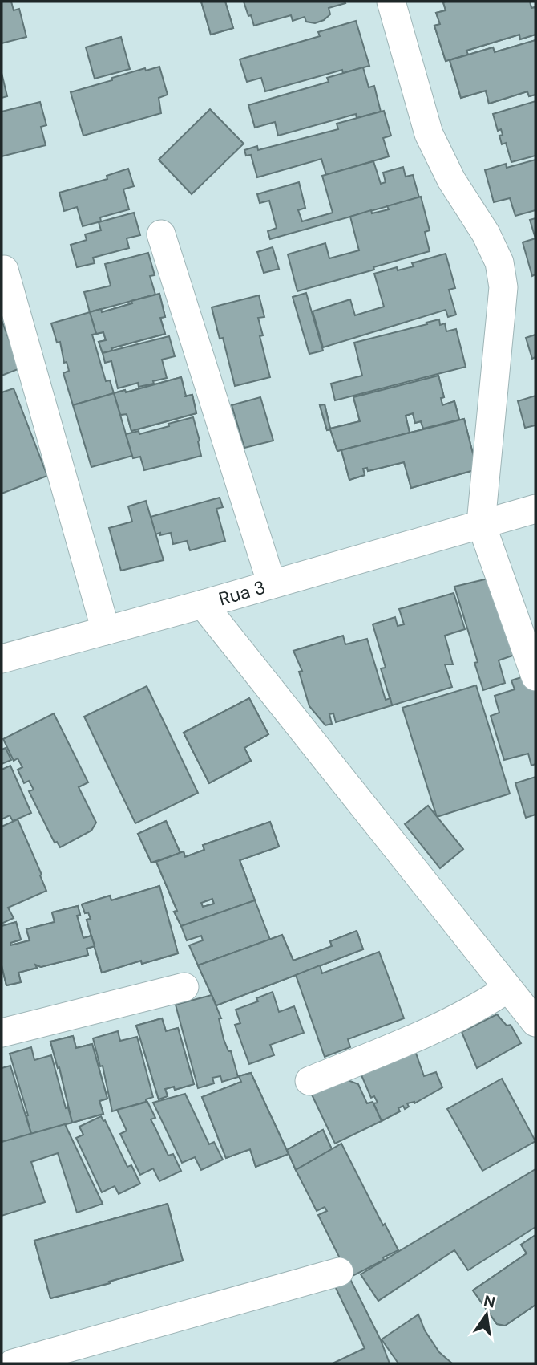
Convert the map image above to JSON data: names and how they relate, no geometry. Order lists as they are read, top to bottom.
{
  "streets": {
    "street": ["Rua 3"]
  },
  "north": "top"
}
